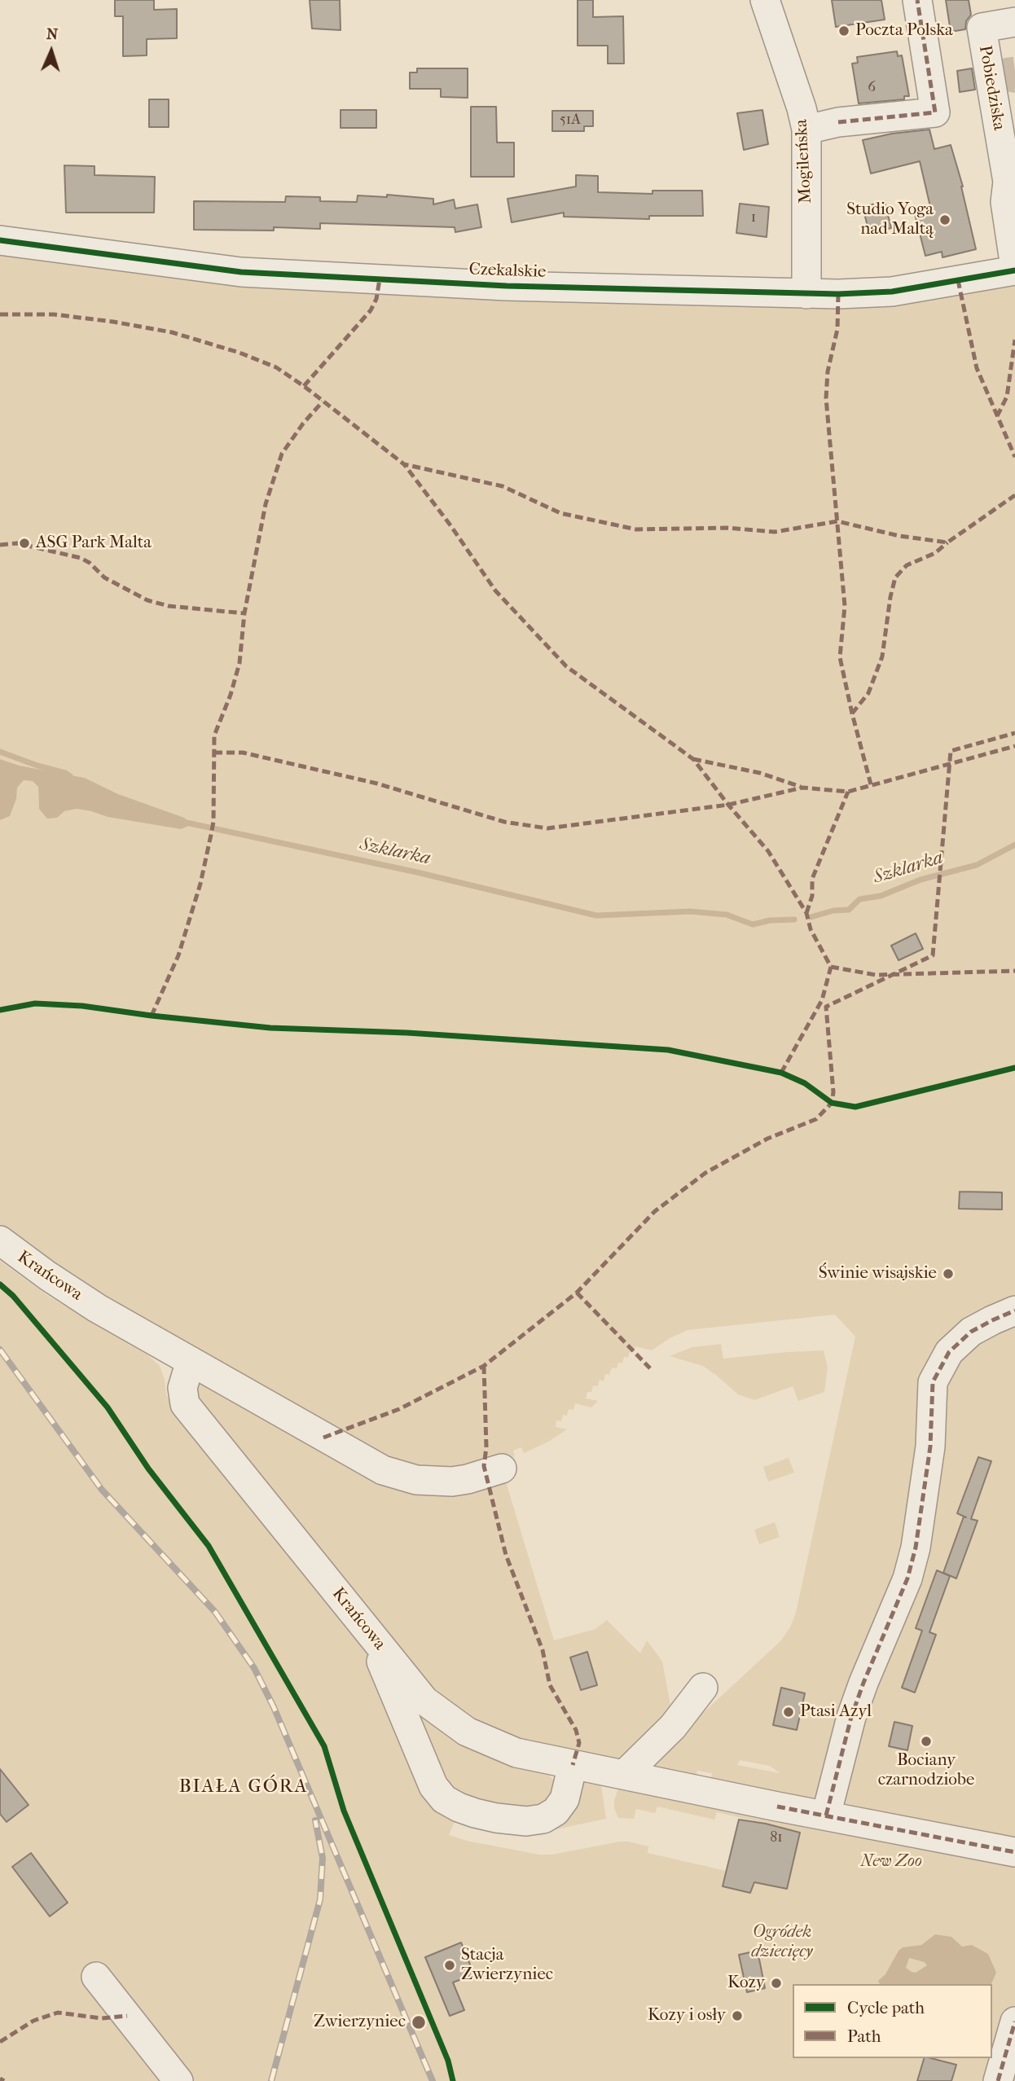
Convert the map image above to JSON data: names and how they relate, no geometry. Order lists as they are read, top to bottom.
{
  "streets": {
    "street": [
      "Pobiedziska",
      "Mogileńska",
      "Czekalskie",
      "Krańcowa"
    ]
  },
  "crossings": [
    ["Pobiedziska", "Czekalskie"],
    ["Mogileńska", "Czekalskie"]
  ],
  "districts": ["BIAŁA GÓRA"],
  "water": ["Szklarka"],
  "parks": ["New Zoo", "Ogródek dziecięcy"],
  "places": [
    "Poczta Polska",
    "Studio Yoga nad Maltą",
    "ASG Park Malta",
    "Świnie wisajskie",
    "Ptasi Azyl",
    "Bociany czarnodziobe",
    "Stacja Zwierzyniec",
    "Kozy",
    "Kozy i osły",
    "Zwierzyniec"
  ],
  "house_numbers": [
    "6",
    "51A",
    "1",
    "81"
  ],
  "legend": ["Cycle path", "Path"],
  "north": "top"
}
